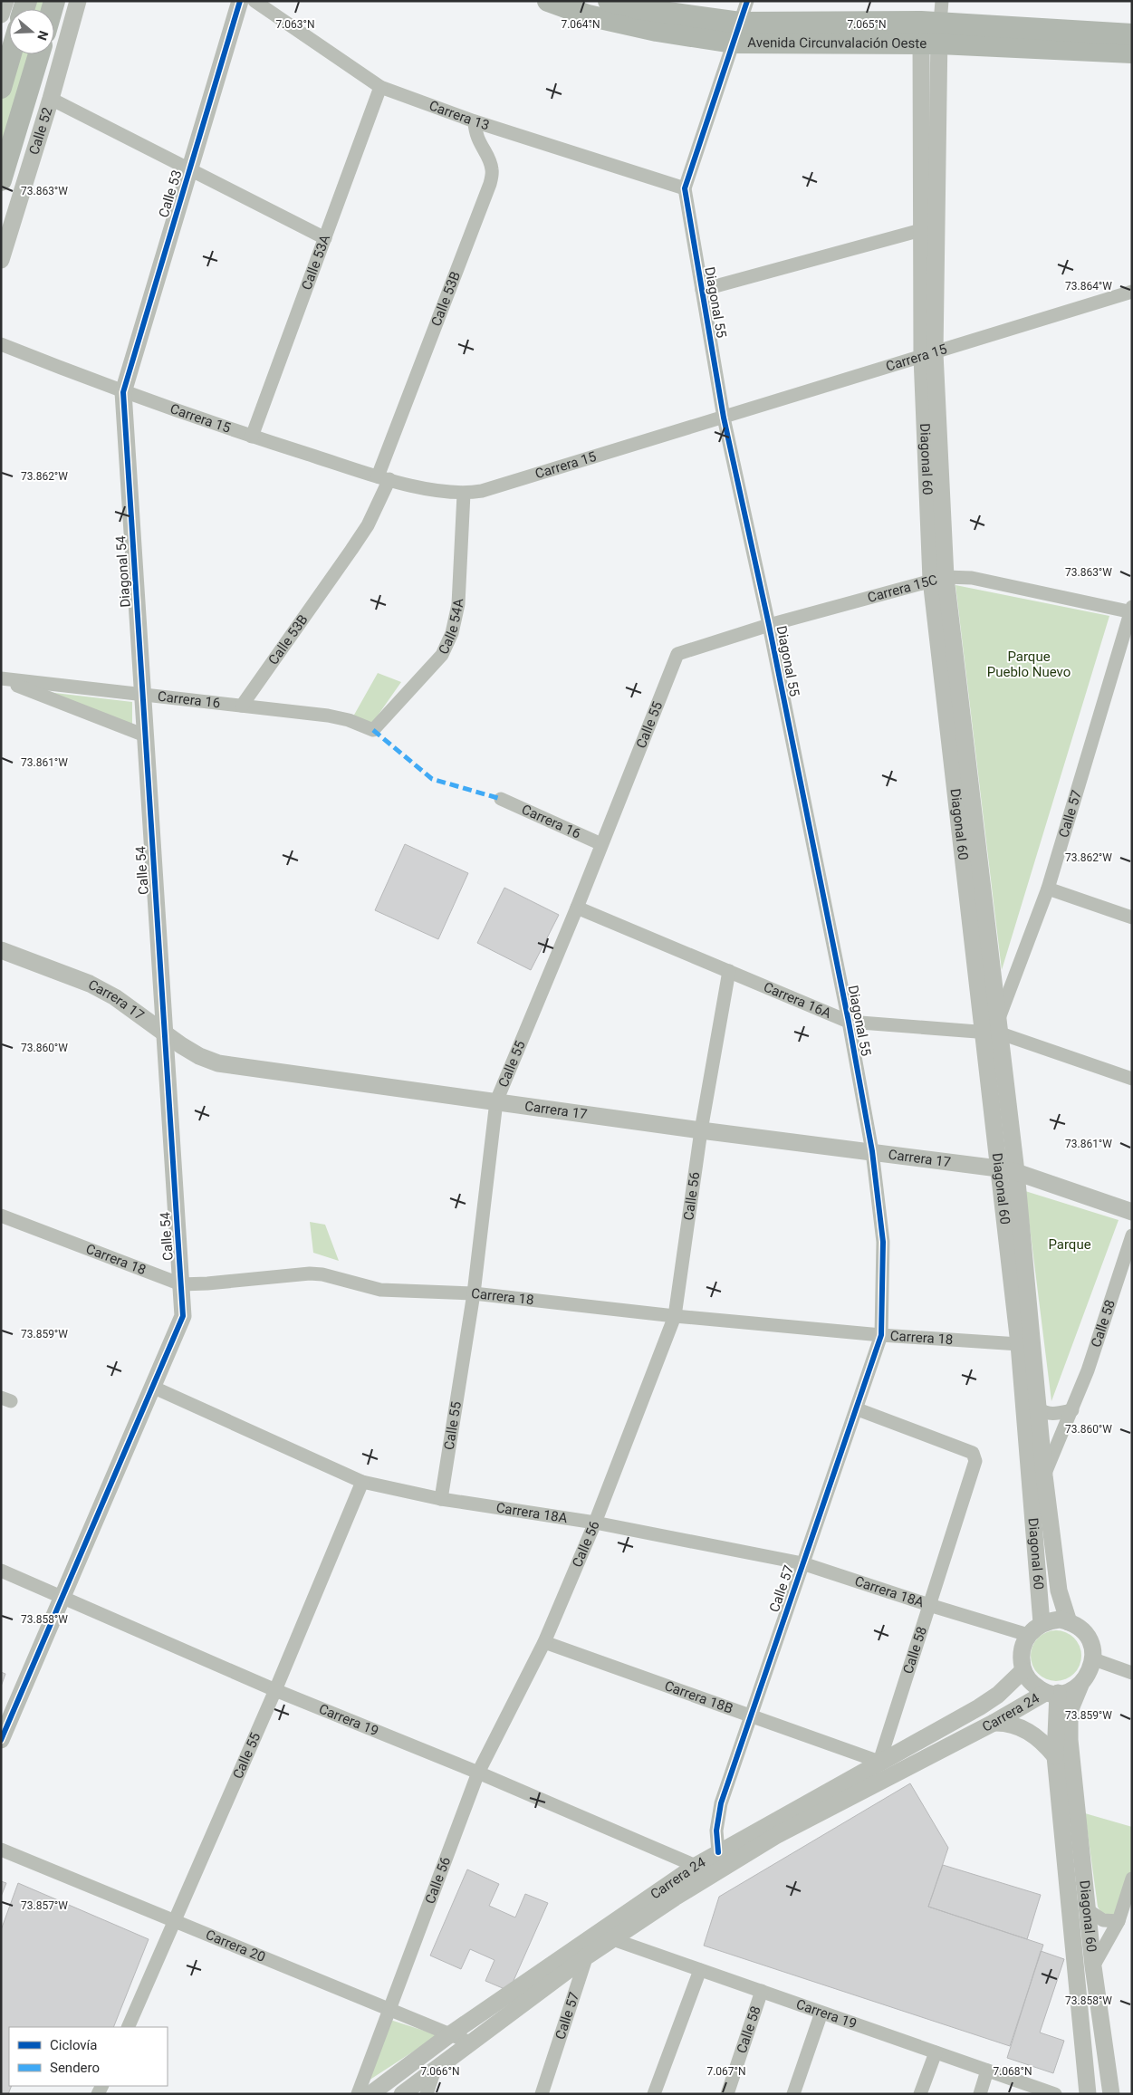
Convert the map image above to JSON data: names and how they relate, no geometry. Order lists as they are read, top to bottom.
{
  "streets": {
    "main road": ["Avenida Circunvalación Oeste", "Calle 52"],
    "street": [
      "Carrera 13",
      "Calle 53",
      "Calle 53A",
      "Calle 53B",
      "Diagonal 55",
      "Carrera 15",
      "Diagonal 60",
      "Diagonal 54",
      "Carrera 15C",
      "Calle 54A",
      "Carrera 16",
      "Calle 55",
      "Calle 57",
      "Calle 54",
      "Carrera 16A",
      "Carrera 17",
      "Calle 56",
      "Carrera 18",
      "Calle 58",
      "Carrera 18A",
      "Carrera 18B",
      "Carrera 24",
      "Carrera 19",
      "Carrera 20"
    ]
  },
  "crossings": [
    ["Avenida Circunvalación Oeste", "Diagonal 55"],
    ["Avenida Circunvalación Oeste", "Diagonal 60"],
    ["Carrera 13", "Calle 53A"],
    ["Carrera 13", "Calle 53B"],
    ["Carrera 13", "Diagonal 55"],
    ["Calle 53", "Carrera 15"],
    ["Calle 53", "Diagonal 54"],
    ["Calle 53A", "Carrera 15"],
    ["Calle 53B", "Carrera 15"],
    ["Calle 53B", "Carrera 16"],
    ["Diagonal 55", "Carrera 15"],
    ["Diagonal 55", "Carrera 15C"],
    ["Diagonal 55", "Calle 57"],
    ["Diagonal 55", "Carrera 16A"],
    ["Diagonal 55", "Carrera 17"],
    ["Diagonal 55", "Carrera 18"],
    ["Carrera 15", "Diagonal 60"],
    ["Carrera 15", "Diagonal 54"],
    ["Carrera 15", "Calle 54A"],
    ["Diagonal 60", "Carrera 15C"],
    ["Diagonal 60", "Calle 57"],
    ["Diagonal 60", "Carrera 16A"],
    ["Diagonal 60", "Carrera 17"],
    ["Diagonal 60", "Carrera 18"],
    ["Diagonal 60", "Calle 58"],
    ["Diagonal 60", "Carrera 18A"],
    ["Diagonal 60", "Carrera 24"],
    ["Diagonal 54", "Carrera 16"],
    ["Diagonal 54", "Calle 54"],
    ["Carrera 15C", "Calle 55"],
    ["Carrera 15C", "Calle 57"],
    ["Calle 54A", "Carrera 16"],
    ["Carrera 16", "Calle 55"],
    ["Carrera 16", "Calle 54"],
    ["Calle 55", "Carrera 16A"],
    ["Calle 55", "Carrera 17"],
    ["Calle 55", "Carrera 18"],
    ["Calle 55", "Carrera 18A"],
    ["Calle 55", "Carrera 19"],
    ["Calle 55", "Carrera 20"],
    ["Calle 57", "Carrera 16A"],
    ["Calle 57", "Carrera 18"],
    ["Calle 57", "Calle 58"],
    ["Calle 57", "Carrera 18A"],
    ["Calle 57", "Carrera 18B"],
    ["Calle 57", "Carrera 24"],
    ["Calle 54", "Carrera 17"],
    ["Calle 54", "Carrera 18"],
    ["Calle 54", "Carrera 18A"],
    ["Calle 54", "Carrera 19"],
    ["Carrera 16A", "Calle 56"],
    ["Carrera 17", "Calle 56"],
    ["Calle 56", "Carrera 18"],
    ["Calle 56", "Carrera 18A"],
    ["Calle 56", "Carrera 18B"],
    ["Calle 56", "Carrera 19"],
    ["Calle 56", "Carrera 20"],
    ["Calle 58", "Carrera 18A"],
    ["Calle 58", "Carrera 18B"],
    ["Calle 58", "Carrera 24"],
    ["Calle 58", "Carrera 19"],
    ["Carrera 18A", "Carrera 24"],
    ["Carrera 18B", "Carrera 24"],
    ["Carrera 24", "Carrera 19"],
    ["Carrera 24", "Carrera 20"]
  ],
  "parks": ["Parque Pueblo Nuevo", "Parque"],
  "legend": ["Ciclovía", "Sendero"],
  "north": "right",
  "coordinates": [
    "7.064°N",
    "7.063°N",
    "7.065°N",
    "73.863°W",
    "73.864°W",
    "73.862°W",
    "73.861°W",
    "73.860°W",
    "73.859°W",
    "73.858°W",
    "73.857°W",
    "7.066°N",
    "7.067°N",
    "7.068°N"
  ]
}
